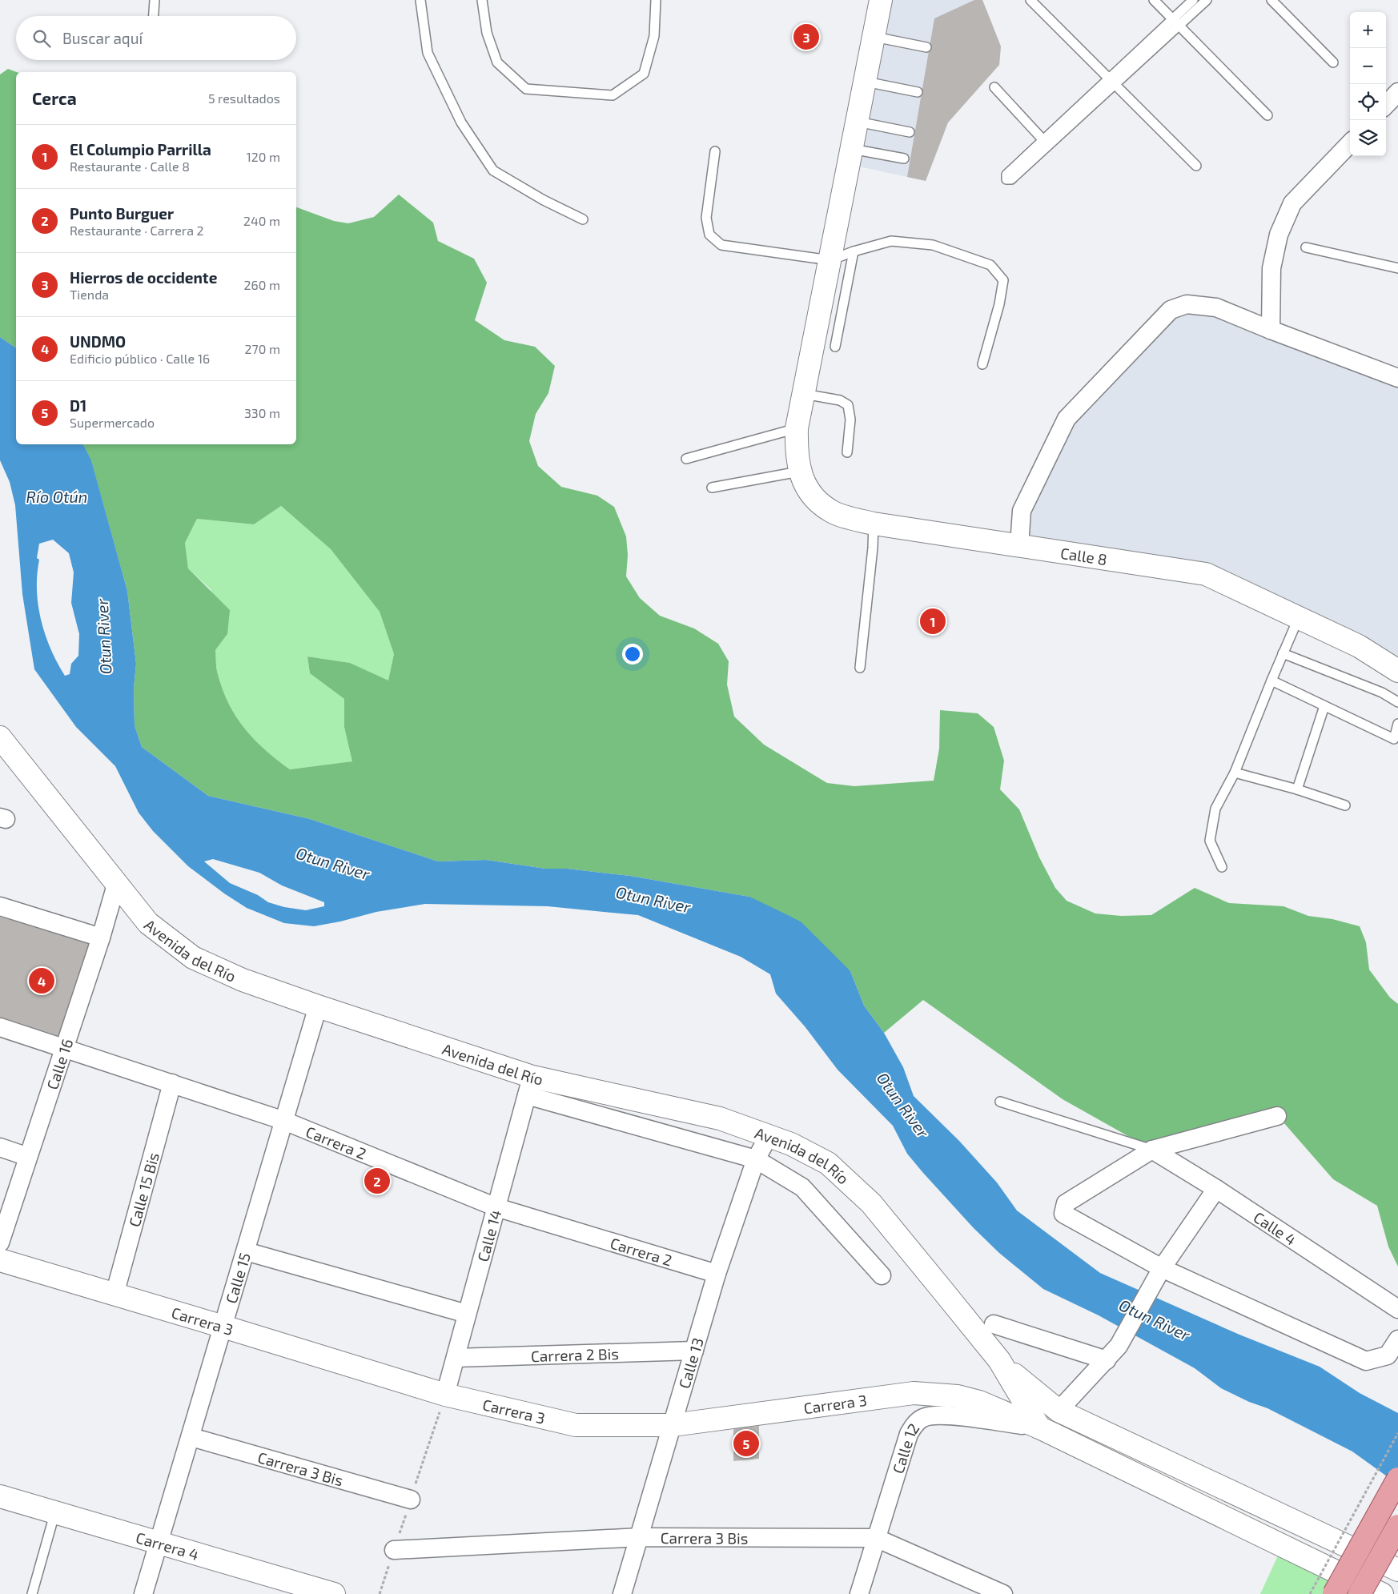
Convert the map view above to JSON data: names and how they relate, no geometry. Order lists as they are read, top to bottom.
{
  "streets": {
    "main road": [
      "Calle 8",
      "Avenida del Río",
      "Carrera 3",
      "Carrera 4"
    ],
    "street": [
      "Calle 16",
      "Carrera 2",
      "Calle 15 Bis",
      "Calle 4",
      "Calle 14",
      "Calle 15",
      "Carrera 2 Bis",
      "Calle 13",
      "Calle 12",
      "Carrera 3 Bis"
    ]
  },
  "crossings": [
    ["Avenida del Río", "Calle 16"],
    ["Avenida del Río", "Calle 14"],
    ["Avenida del Río", "Calle 15"],
    ["Avenida del Río", "Calle 13"],
    ["Calle 16", "Carrera 2"],
    ["Carrera 2", "Calle 15 Bis"],
    ["Carrera 2", "Calle 14"],
    ["Carrera 2", "Calle 15"],
    ["Carrera 2", "Calle 13"],
    ["Calle 15 Bis", "Carrera 3"],
    ["Calle 14", "Carrera 3"],
    ["Calle 14", "Carrera 2 Bis"],
    ["Calle 15", "Carrera 3"],
    ["Calle 15", "Carrera 3 Bis"],
    ["Calle 15", "Carrera 4"],
    ["Carrera 3", "Calle 13"],
    ["Carrera 3", "Calle 12"],
    ["Carrera 2 Bis", "Calle 13"],
    ["Calle 13", "Carrera 3 Bis"],
    ["Calle 12", "Carrera 3 Bis"]
  ],
  "water": ["Río Otún", "Otun River"],
  "page": {
    "map_buttons": ["+", "−"],
    "search": "Buscar aquí",
    "pins": [
      "3",
      "1",
      "4",
      "2",
      "5"
    ],
    "heading": ["Cerca", "5 resultados"],
    "list": [
      {
        "mark": "1",
        "name": "El Columpio Parrilla",
        "note": "Restaurante · Calle 8",
        "value": "120 m"
      },
      {
        "mark": "2",
        "name": "Punto Burguer",
        "note": "Restaurante · Carrera 2",
        "value": "240 m"
      },
      {
        "mark": "3",
        "name": "Hierros de occidente",
        "note": "Tienda",
        "value": "260 m"
      },
      {
        "mark": "4",
        "name": "UNDMO",
        "note": "Edificio público · Calle 16",
        "value": "270 m"
      },
      {
        "mark": "5",
        "name": "D1",
        "note": "Supermercado",
        "value": "330 m"
      }
    ]
  }
}
